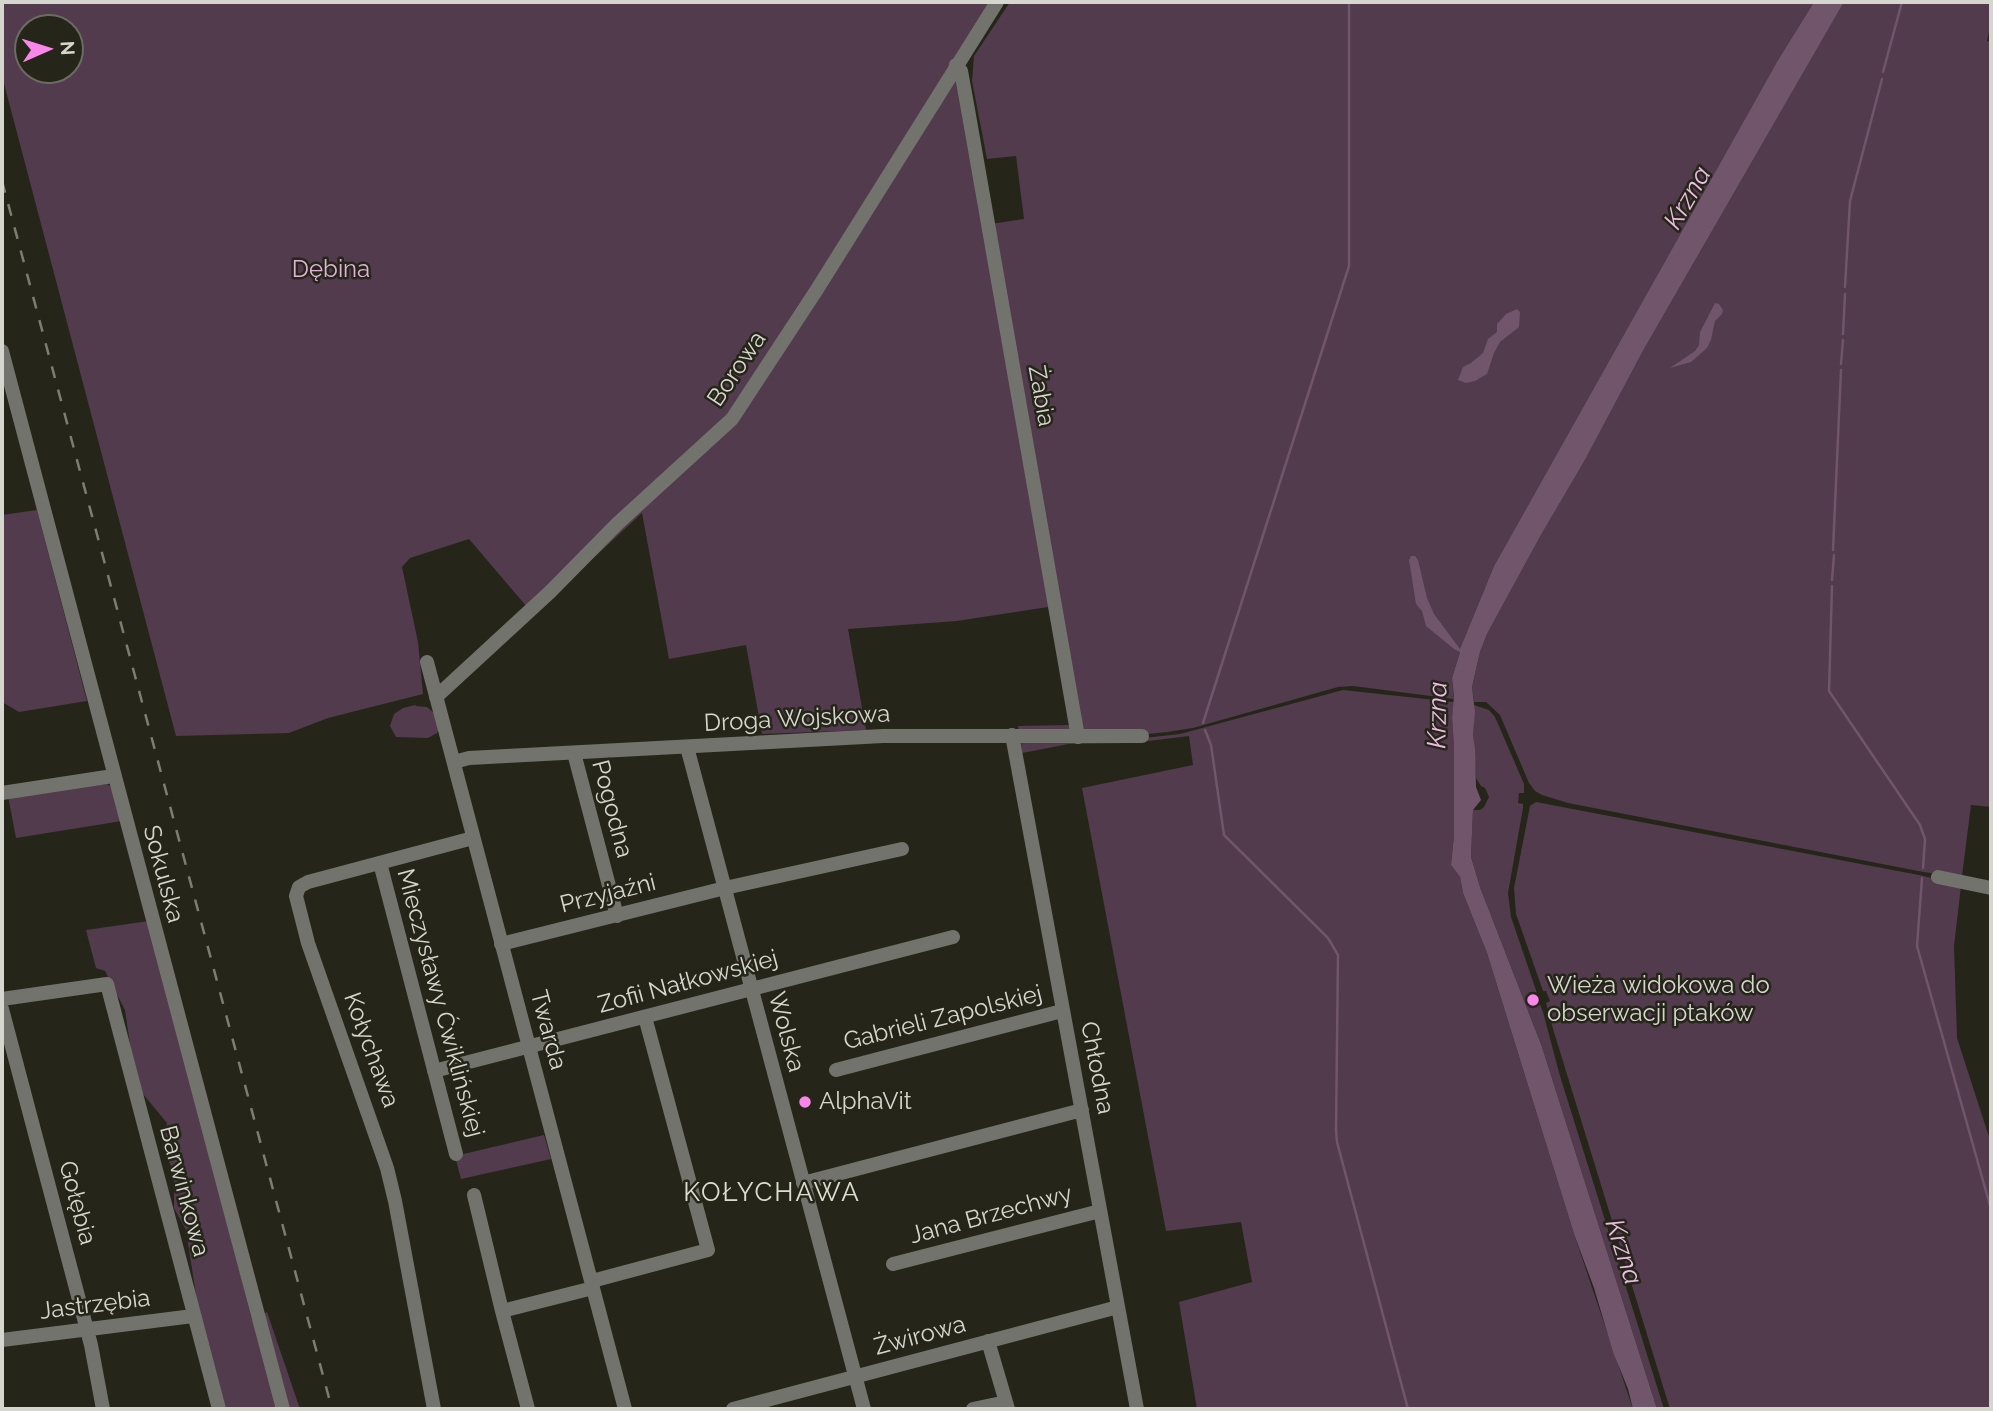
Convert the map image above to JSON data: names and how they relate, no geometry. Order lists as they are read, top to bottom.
{
  "streets": {
    "street": [
      "Borowa",
      "Żabia",
      "Droga Wojskowa",
      "Pogodna",
      "Sokulska",
      "Przyjaźni",
      "Zofii Nałkowskiej",
      "Mieczysławy Ćwiklińskiej",
      "Gabrieli Zapolskiej",
      "Twarda",
      "Wolska",
      "Kołychawa",
      "Chłodna",
      "Barwinkowa",
      "Gołębia",
      "Jana Brzechwy",
      "Jastrzębia",
      "Żwirowa"
    ]
  },
  "crossings": [
    ["Borowa", "Żabia"],
    ["Borowa", "Twarda"],
    ["Żabia", "Droga Wojskowa"],
    ["Droga Wojskowa", "Pogodna"],
    ["Droga Wojskowa", "Twarda"],
    ["Droga Wojskowa", "Wolska"],
    ["Droga Wojskowa", "Chłodna"],
    ["Pogodna", "Przyjaźni"],
    ["Przyjaźni", "Twarda"],
    ["Przyjaźni", "Wolska"],
    ["Zofii Nałkowskiej", "Mieczysławy Ćwiklińskiej"],
    ["Zofii Nałkowskiej", "Twarda"],
    ["Zofii Nałkowskiej", "Wolska"],
    ["Mieczysławy Ćwiklińskiej", "Kołychawa"],
    ["Gabrieli Zapolskiej", "Chłodna"],
    ["Twarda", "Kołychawa"],
    ["Wolska", "Żwirowa"],
    ["Chłodna", "Jana Brzechwy"],
    ["Chłodna", "Żwirowa"],
    ["Barwinkowa", "Jastrzębia"],
    ["Gołębia", "Jastrzębia"]
  ],
  "districts": ["KOŁYCHAWA"],
  "water": ["Krzna"],
  "parks": ["Dębina"],
  "places": ["Wieża widokowa do obserwacji ptaków", "AlphaVit"],
  "north": "right"
}
